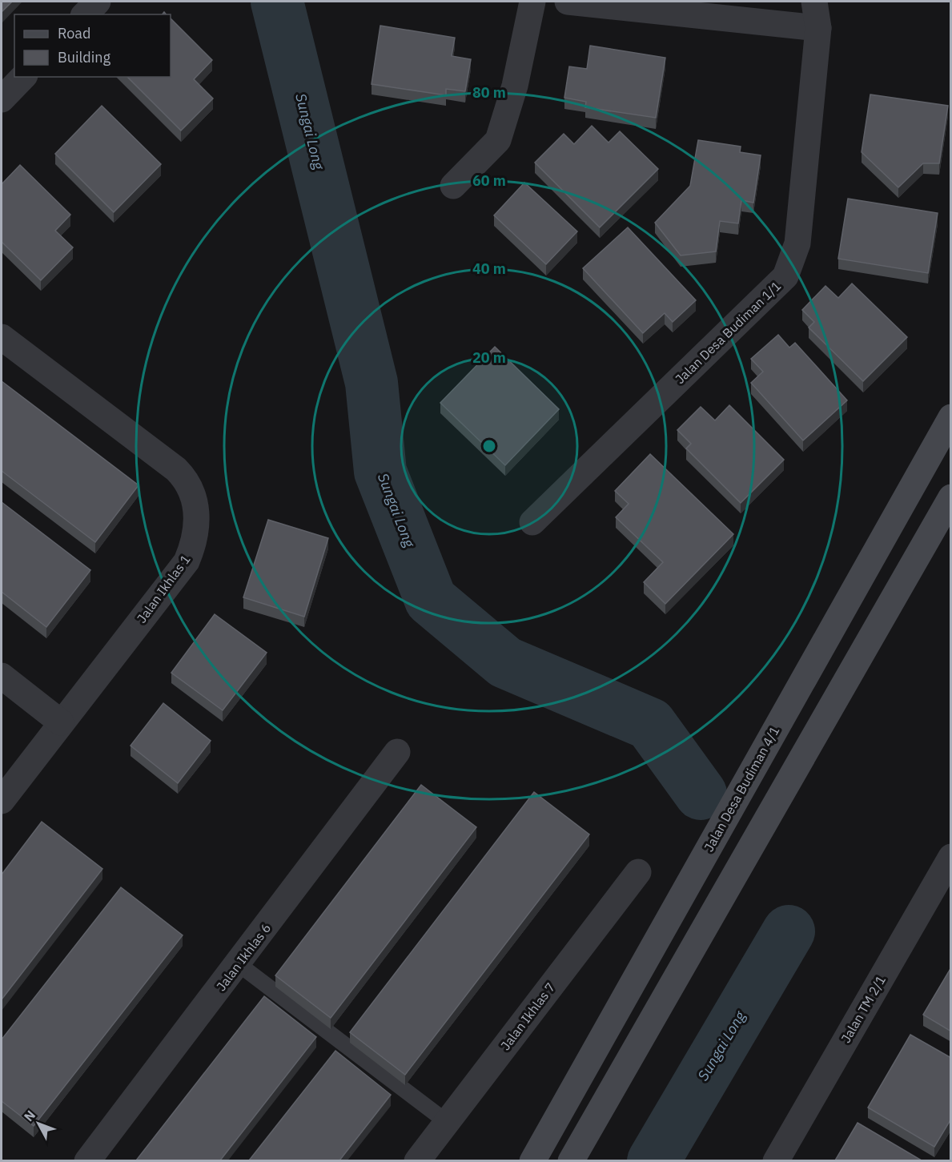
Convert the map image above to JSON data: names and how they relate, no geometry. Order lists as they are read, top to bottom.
{
  "streets": {
    "street": [
      "Jalan Desa Budiman 1/1",
      "Jalan Ikhlas 1",
      "Jalan Desa Budiman 4/1",
      "Jalan Ikhlas 6",
      "Jalan TM 2/1",
      "Jalan Ikhlas 7"
    ]
  },
  "water": ["Sungai Long"],
  "legend": ["Road", "Building"],
  "north": "top left",
  "rings": [
    "80 m",
    "60 m",
    "40 m",
    "20 m"
  ]
}
